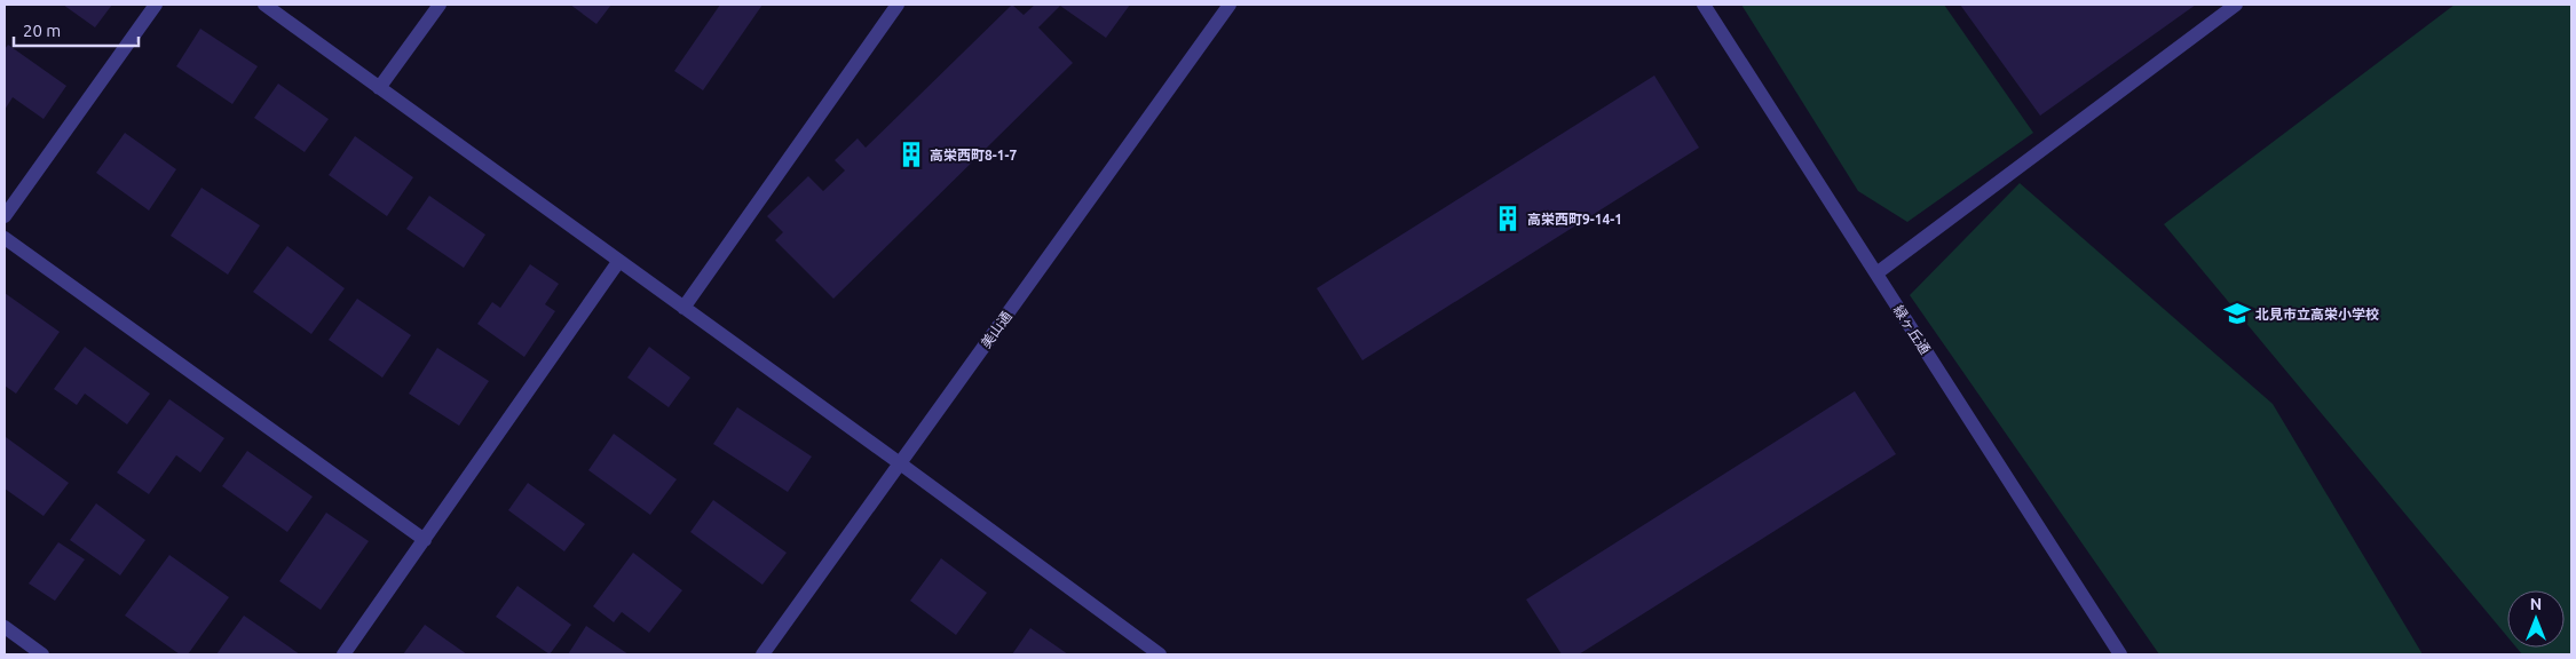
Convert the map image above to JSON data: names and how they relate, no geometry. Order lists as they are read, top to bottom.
{
  "streets": {
    "street": ["美山通", "緑ヶ丘通"]
  },
  "places": {
    "building": ["高栄西町8-1-7", "高栄西町9-14-1"],
    "school or university": ["北見市立高栄小学校"]
  },
  "scale_bar": "20 m",
  "north": "top"
}
